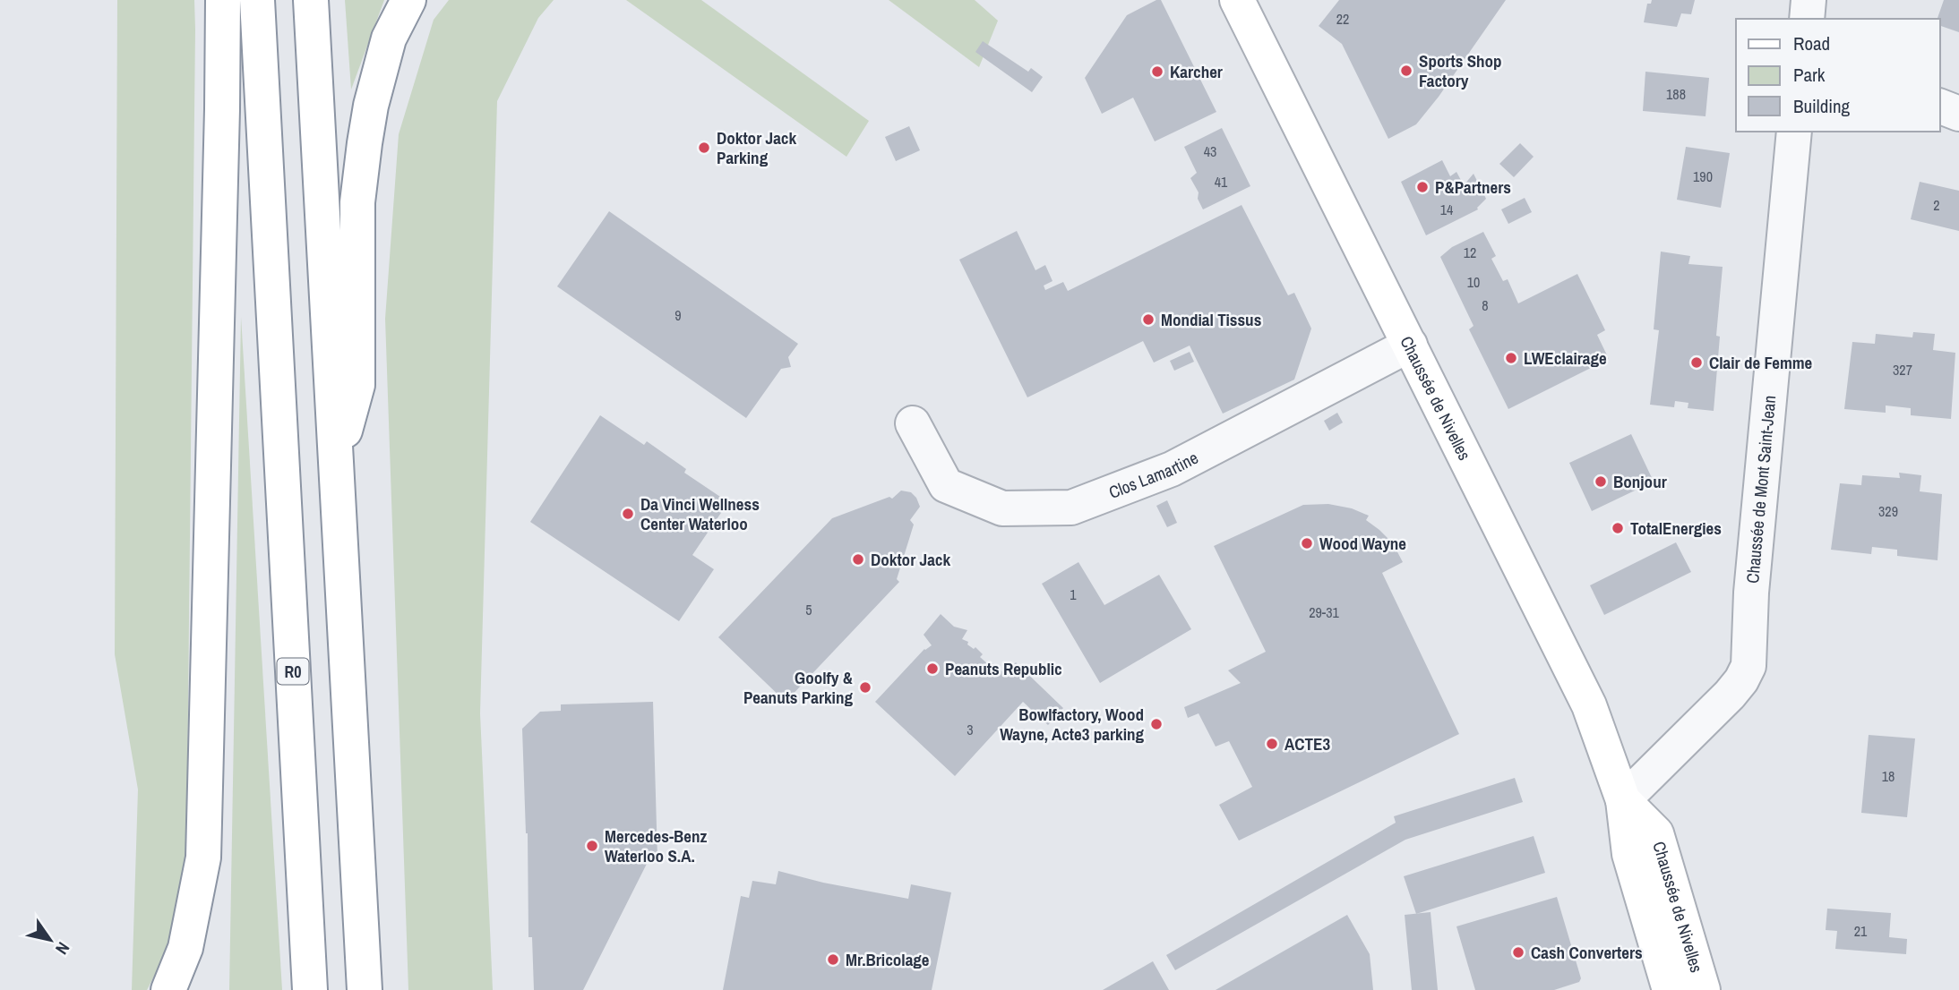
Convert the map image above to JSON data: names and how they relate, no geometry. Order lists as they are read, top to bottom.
{
  "streets": {
    "main road": ["Chaussée de Nivelles", "R0"],
    "street": ["Clos Lamartine", "Chaussée de Mont Saint-Jean"]
  },
  "crossings": [
    ["Chaussée de Nivelles", "Clos Lamartine"],
    ["Chaussée de Nivelles", "Chaussée de Mont Saint-Jean"]
  ],
  "places": [
    "Sports Shop Factory",
    "Karcher",
    "Doktor Jack Parking",
    "P&Partners",
    "Mondial Tissus",
    "LWEclairage",
    "Clair de Femme",
    "Bonjour",
    "Da Vinci Wellness Center Waterloo",
    "TotalEnergies",
    "Wood Wayne",
    "Doktor Jack",
    "Peanuts Republic",
    "Goolfy & Peanuts Parking",
    "Bowlfactory, Wood Wayne, Acte3 parking",
    "ACTE3",
    "Mercedes-Benz Waterloo S.A.",
    "Cash Converters",
    "Mr.Bricolage"
  ],
  "house_numbers": [
    "22",
    "188",
    "43",
    "190",
    "41",
    "2",
    "14",
    "12",
    "10",
    "8",
    "9",
    "327",
    "329",
    "1",
    "5",
    "29-31",
    "3",
    "18",
    "21"
  ],
  "legend": ["Road", "Park", "Building"],
  "north": "bottom right"
}
